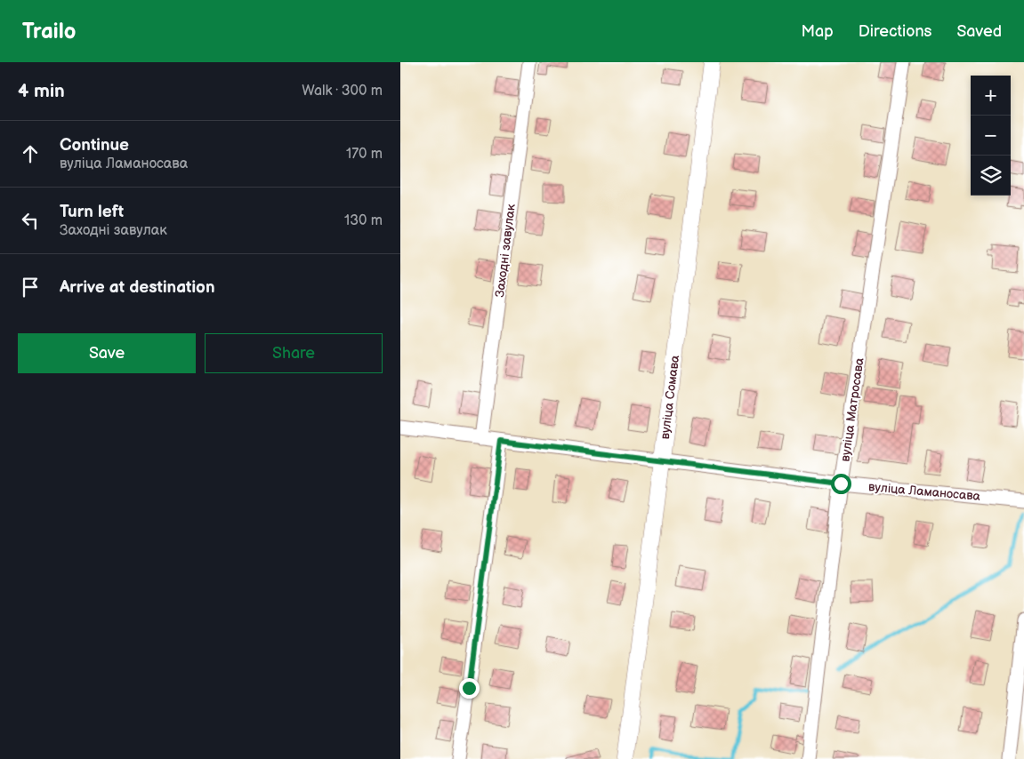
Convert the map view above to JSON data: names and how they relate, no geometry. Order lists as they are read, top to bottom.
{
  "streets": {
    "street": [
      "Заходні завулак",
      "вуліца Сомава",
      "вуліца Матросава",
      "вуліца Ламаносава"
    ]
  },
  "crossings": [
    ["Заходні завулак", "вуліца Ламаносава"],
    ["вуліца Сомава", "вуліца Ламаносава"],
    ["вуліца Матросава", "вуліца Ламаносава"]
  ],
  "page": {
    "header": "Trailo",
    "nav": ["Map", "Directions", "Saved"],
    "heading": ["4 min", "Walk · 300 m"],
    "map_buttons": ["+", "−"],
    "list": [
      ["Continue", "вуліца Ламаносава", "170 m"],
      ["Turn left", "Заходні завулак", "130 m"],
      "Arrive at destination"
    ],
    "buttons": ["Save", "Share"]
  }
}
